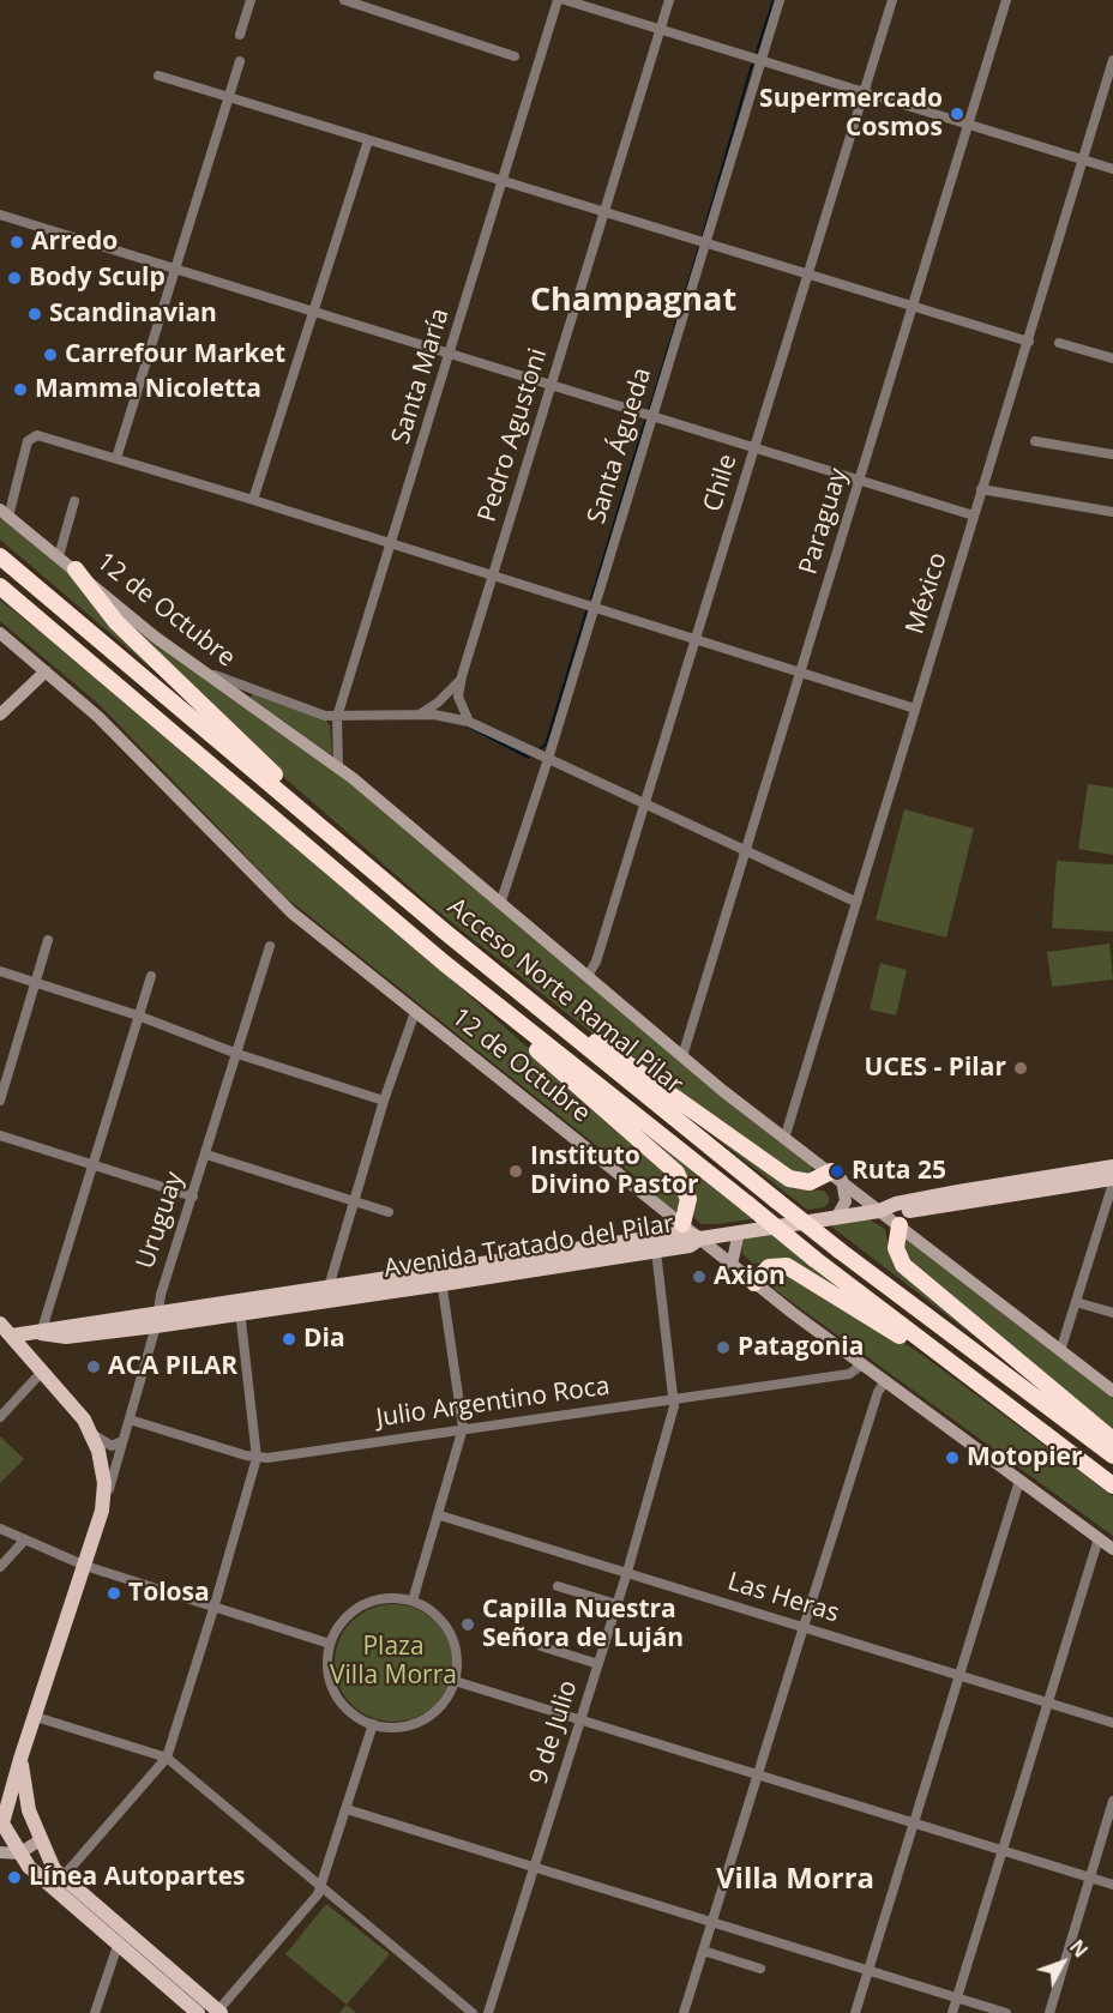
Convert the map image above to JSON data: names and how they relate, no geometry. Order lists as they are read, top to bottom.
{
  "streets": {
    "highway": ["Acceso Norte Ramal Pilar"],
    "main road": ["Uruguay", "Avenida Tratado del Pilar"],
    "street": [
      "Santa María",
      "Pedro Agustoni",
      "Santa Águeda",
      "Chile",
      "Paraguay",
      "México",
      "12 de Octubre",
      "Julio Argentino Roca",
      "Las Heras",
      "9 de Julio"
    ]
  },
  "crossings": [
    ["Santa María", "12 de Octubre"],
    ["Santa Águeda", "12 de Octubre"],
    ["Chile", "12 de Octubre"],
    ["Paraguay", "12 de Octubre"],
    ["México", "12 de Octubre"],
    ["12 de Octubre", "Avenida Tratado del Pilar"],
    ["12 de Octubre", "Julio Argentino Roca"],
    ["Uruguay", "Avenida Tratado del Pilar"],
    ["Uruguay", "Julio Argentino Roca"],
    ["Avenida Tratado del Pilar", "9 de Julio"],
    ["Julio Argentino Roca", "9 de Julio"],
    ["Las Heras", "9 de Julio"]
  ],
  "districts": ["Champagnat", "Villa Morra"],
  "parks": ["Plaza Villa Morra"],
  "places": [
    "Supermercado Cosmos",
    "Arredo",
    "Body Sculp",
    "Scandinavian",
    "Carrefour Market",
    "Mamma Nicoletta",
    "UCES - Pilar",
    "Instituto Divino Pastor",
    "Ruta 25",
    "Axion",
    "Dia",
    "Patagonia",
    "ACA PILAR",
    "Motopier",
    "Tolosa",
    "Capilla Nuestra Señora de Luján",
    "Línea Autopartes"
  ],
  "north": "top right"
}
